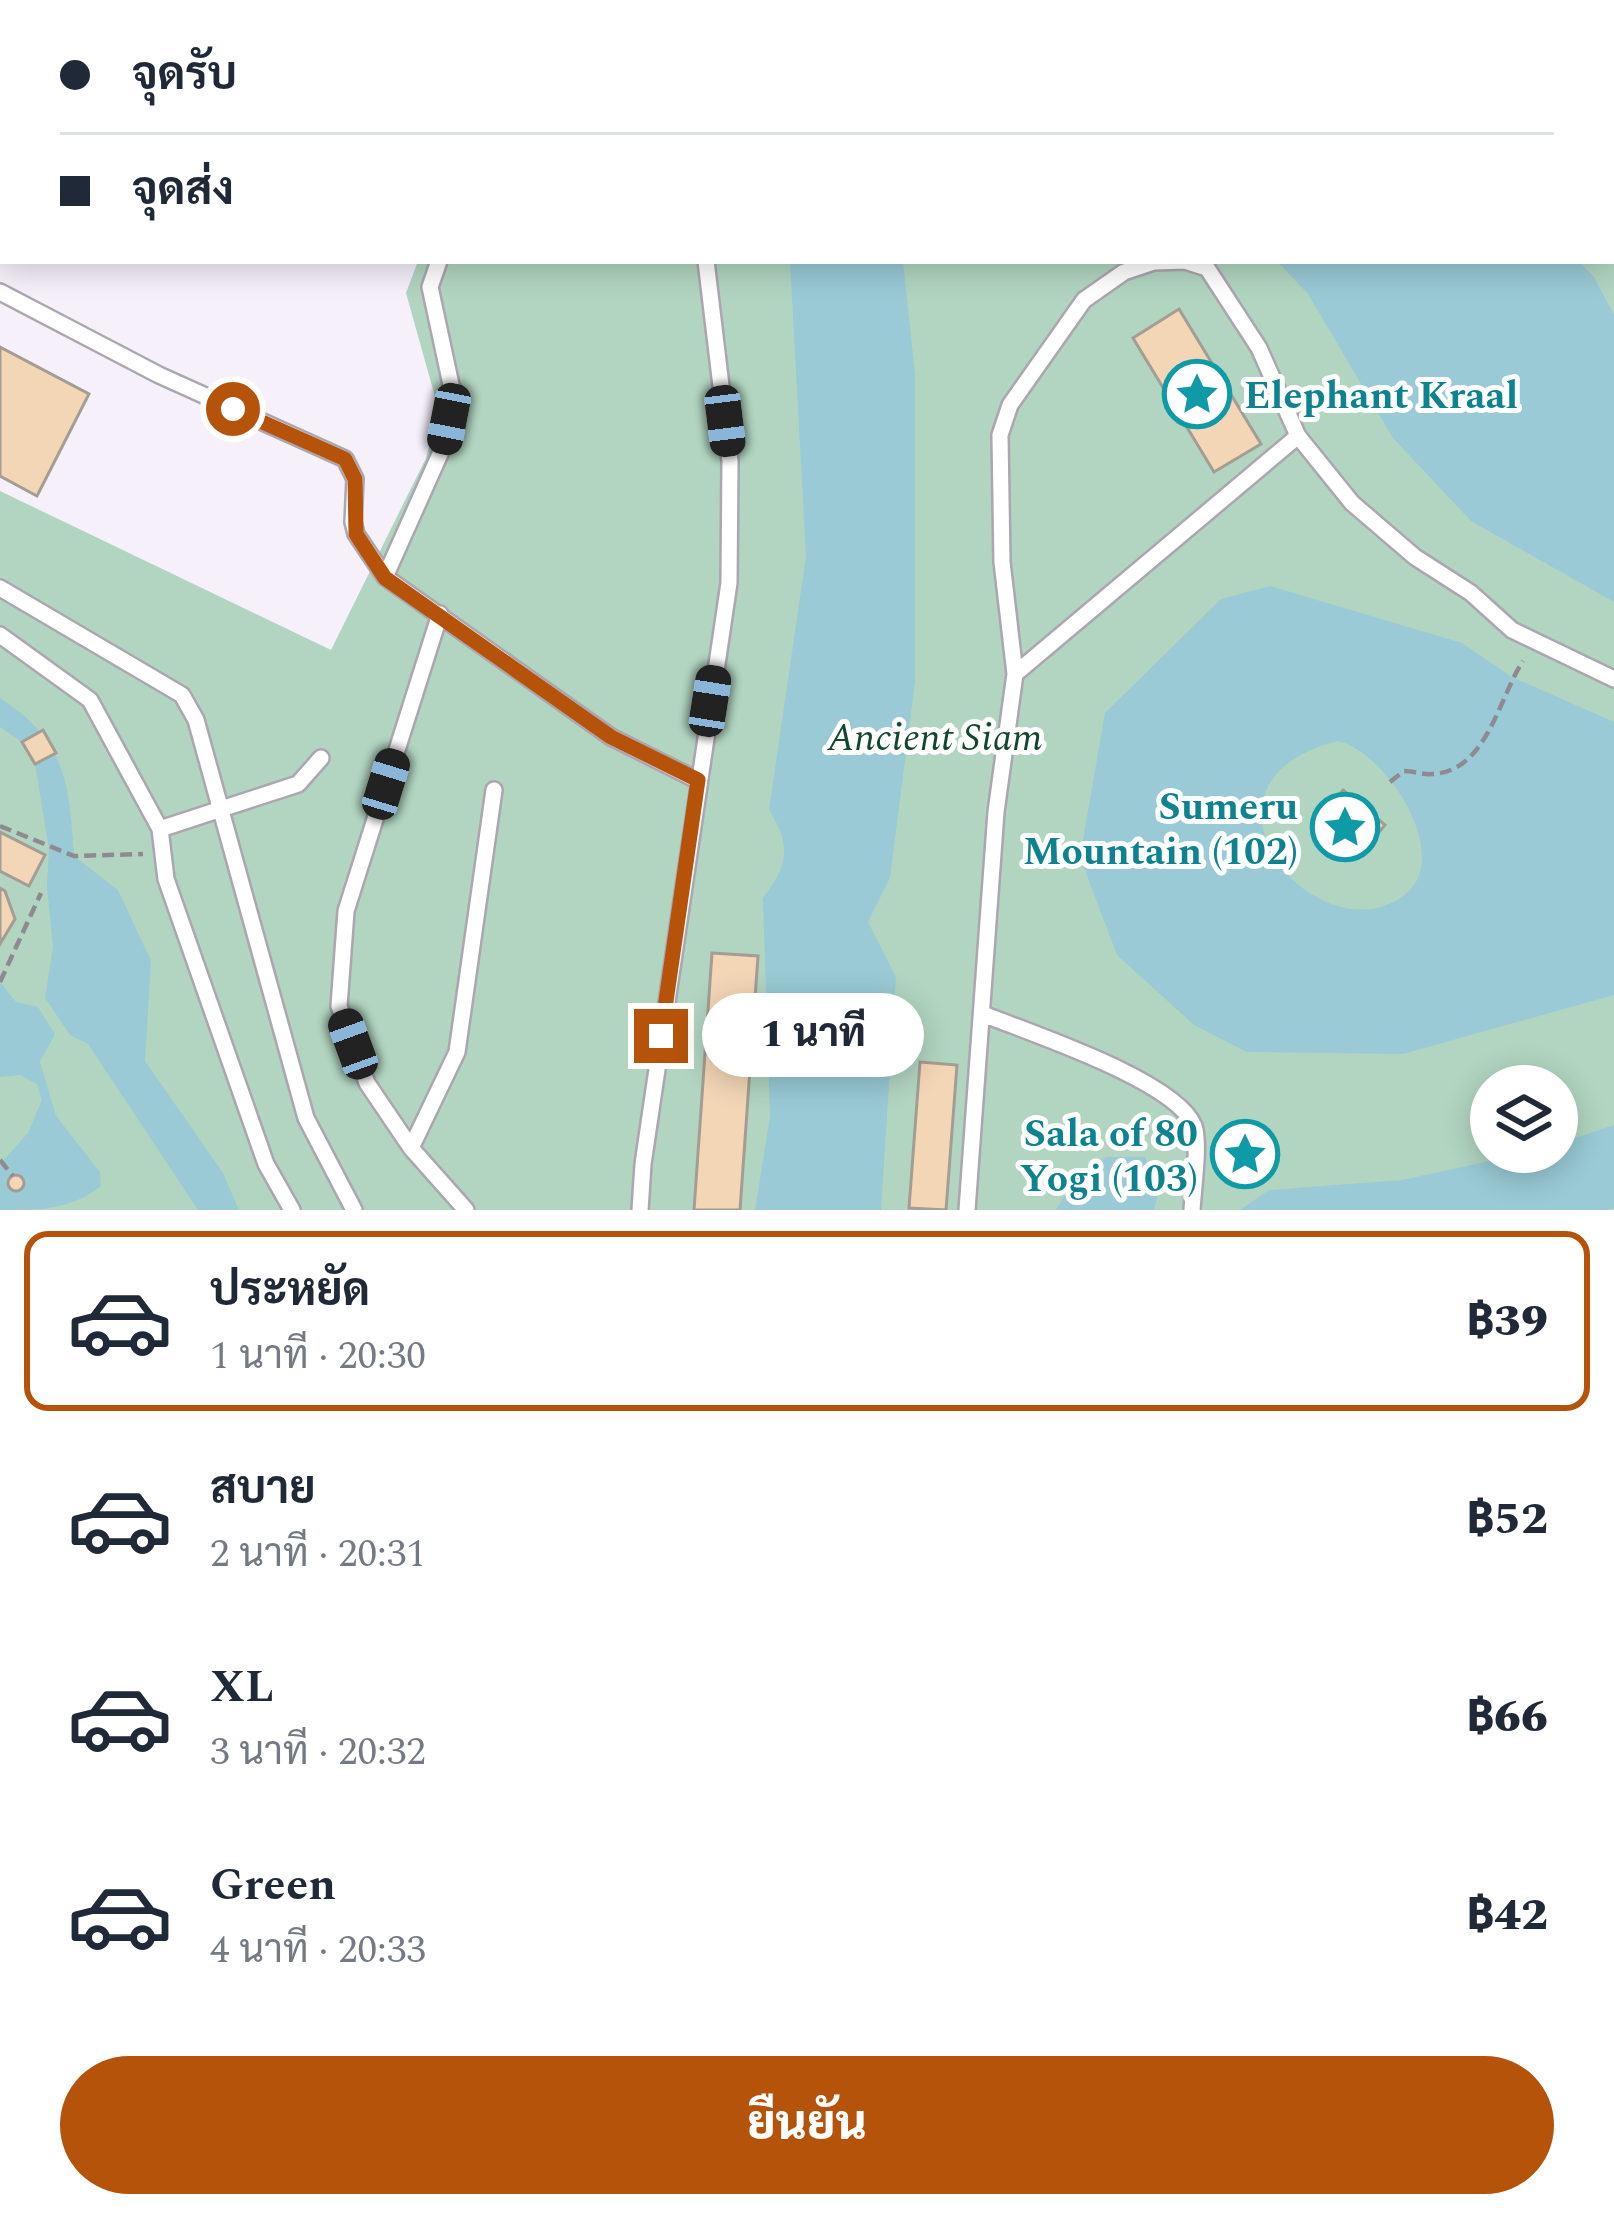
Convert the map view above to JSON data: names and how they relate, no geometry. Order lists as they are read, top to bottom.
{
  "parks": ["Ancient Siam"],
  "places": {
    "place": ["Elephant Kraal", "Sumeru Mountain (102)", "Sala of 80 Yogi (103)"]
  },
  "page": {
    "banner": ["จุดรับ", "จุดส่ง"],
    "bubble": "1 นาที",
    "list": [
      {
        "name": "ประหยัด",
        "note": "1 นาที · 20:30",
        "value": "฿39"
      },
      {
        "name": "สบาย",
        "note": "2 นาที · 20:31",
        "value": "฿52"
      },
      {
        "name": "XL",
        "note": "3 นาที · 20:32",
        "value": "฿66"
      },
      {
        "name": "Green",
        "note": "4 นาที · 20:33",
        "value": "฿42"
      }
    ],
    "buttons": "ยืนยัน"
  }
}
